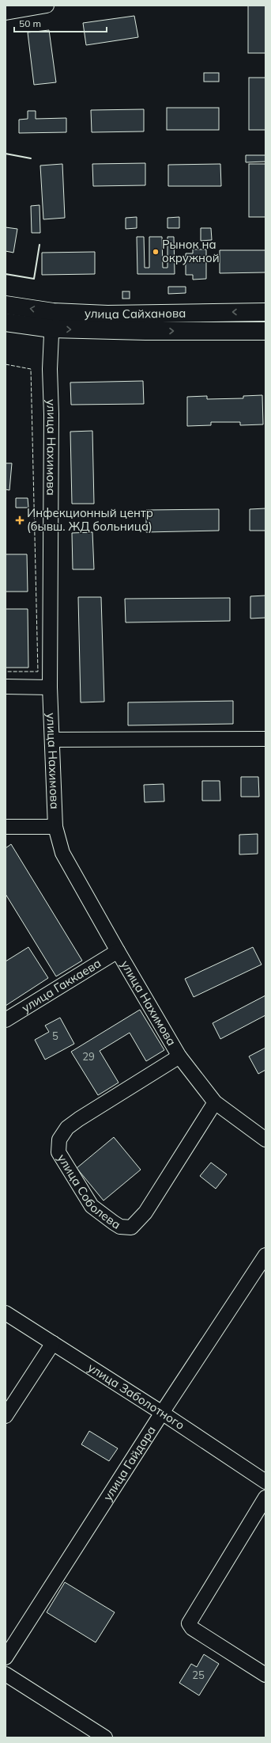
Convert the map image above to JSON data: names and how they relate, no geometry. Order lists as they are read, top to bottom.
{
  "streets": {
    "main road": ["улица Сайханова"],
    "street": [
      "улица Нахимова",
      "улица Гаккаева",
      "улица Соболева",
      "улица Заболотного",
      "улица Гайдара"
    ]
  },
  "crossings": [
    ["улица Сайханова", "улица Нахимова"],
    ["улица Нахимова", "улица Гаккаева"],
    ["улица Нахимова", "улица Соболева"],
    ["улица Заболотного", "улица Гайдара"]
  ],
  "places": {
    "other": ["Рынок на окружной"],
    "health": ["Инфекционный центр (бывш. ЖД больница)"]
  },
  "house_numbers": ["5", "29", "25"],
  "scale_bar": "50 m"
}
